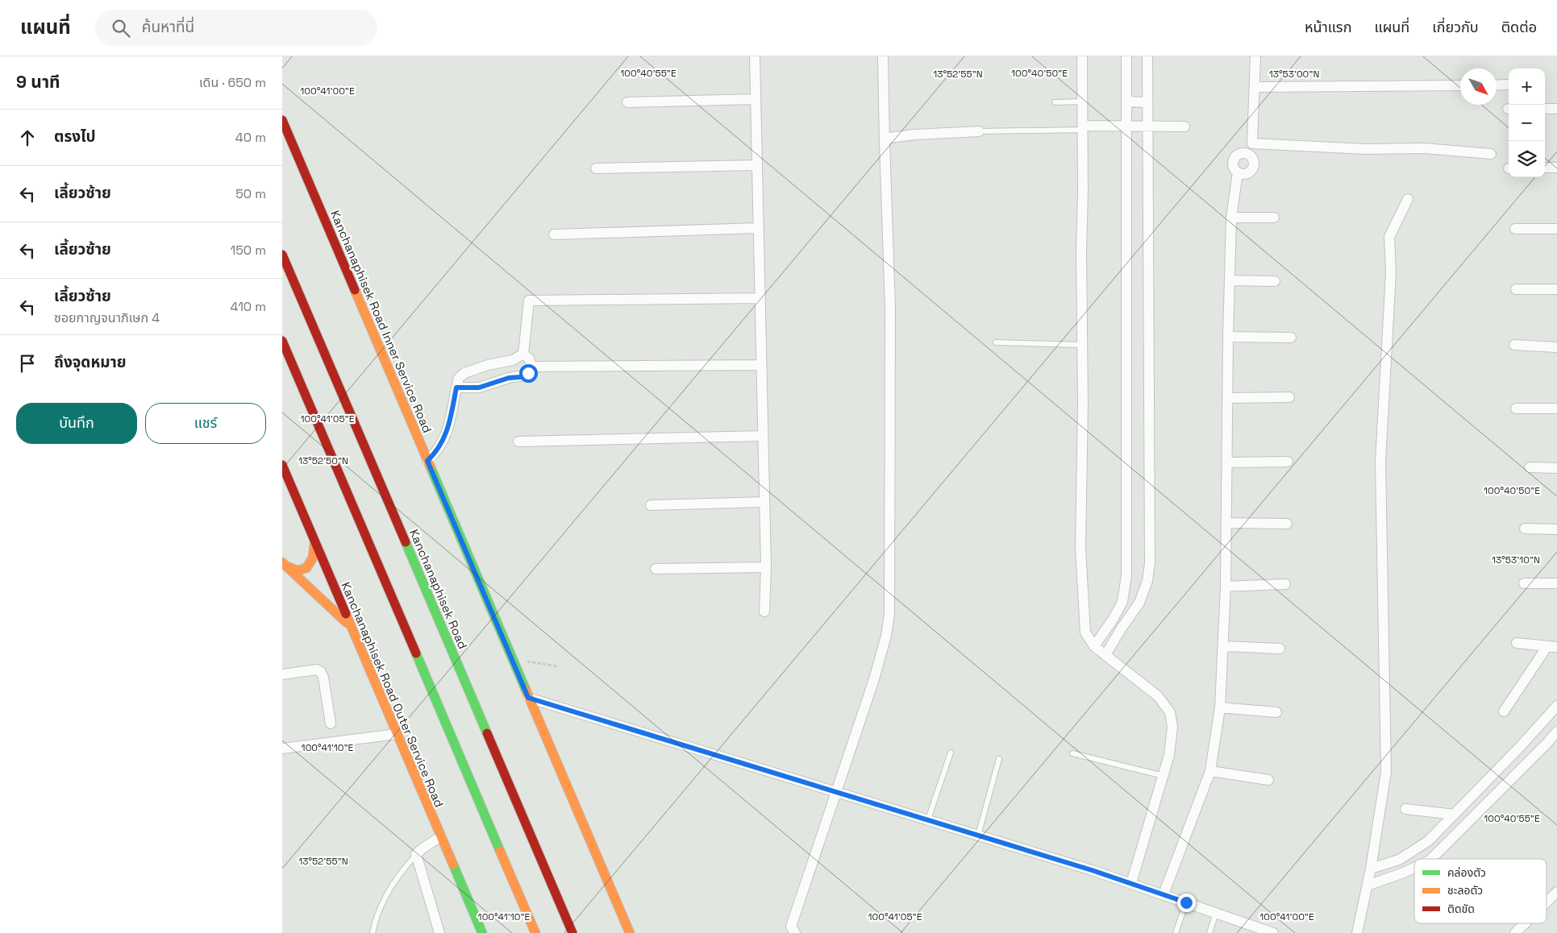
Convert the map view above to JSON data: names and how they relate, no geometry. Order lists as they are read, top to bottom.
{
  "streets": {
    "main road": ["Kanchanaphisek Road Inner Service Road", "Kanchanaphisek Road", "Kanchanaphisek Road Outer Service Road"]
  },
  "legend": ["คล่องตัว", "ชะลอตัว", "ติดขัด"],
  "north": "bottom right",
  "page": {
    "header": "แผนที่",
    "search": "ค้นหาที่นี่",
    "nav": [
      "หน้าแรก",
      "แผนที่",
      "เกี่ยวกับ",
      "ติดต่อ"
    ],
    "heading": ["9 นาที", "เดิน · 650 m"],
    "map_buttons": ["+", "−"],
    "list": [
      ["ตรงไป", "40 m"],
      ["เลี้ยวซ้าย", "50 m"],
      ["เลี้ยวซ้าย", "150 m"],
      ["เลี้ยวซ้าย", "ซอยกาญจนาภิเษก 4", "410 m"],
      "ถึงจุดหมาย"
    ],
    "buttons": ["บันทึก", "แชร์"]
  },
  "coordinates": [
    "100°40'55\"E",
    "100°40'50\"E",
    "13°52'55\"N",
    "13°53'00\"N",
    "100°41'00\"E",
    "100°41'05\"E",
    "13°52'50\"N",
    "13°53'10\"N",
    "100°41'10\"E"
  ]
}
